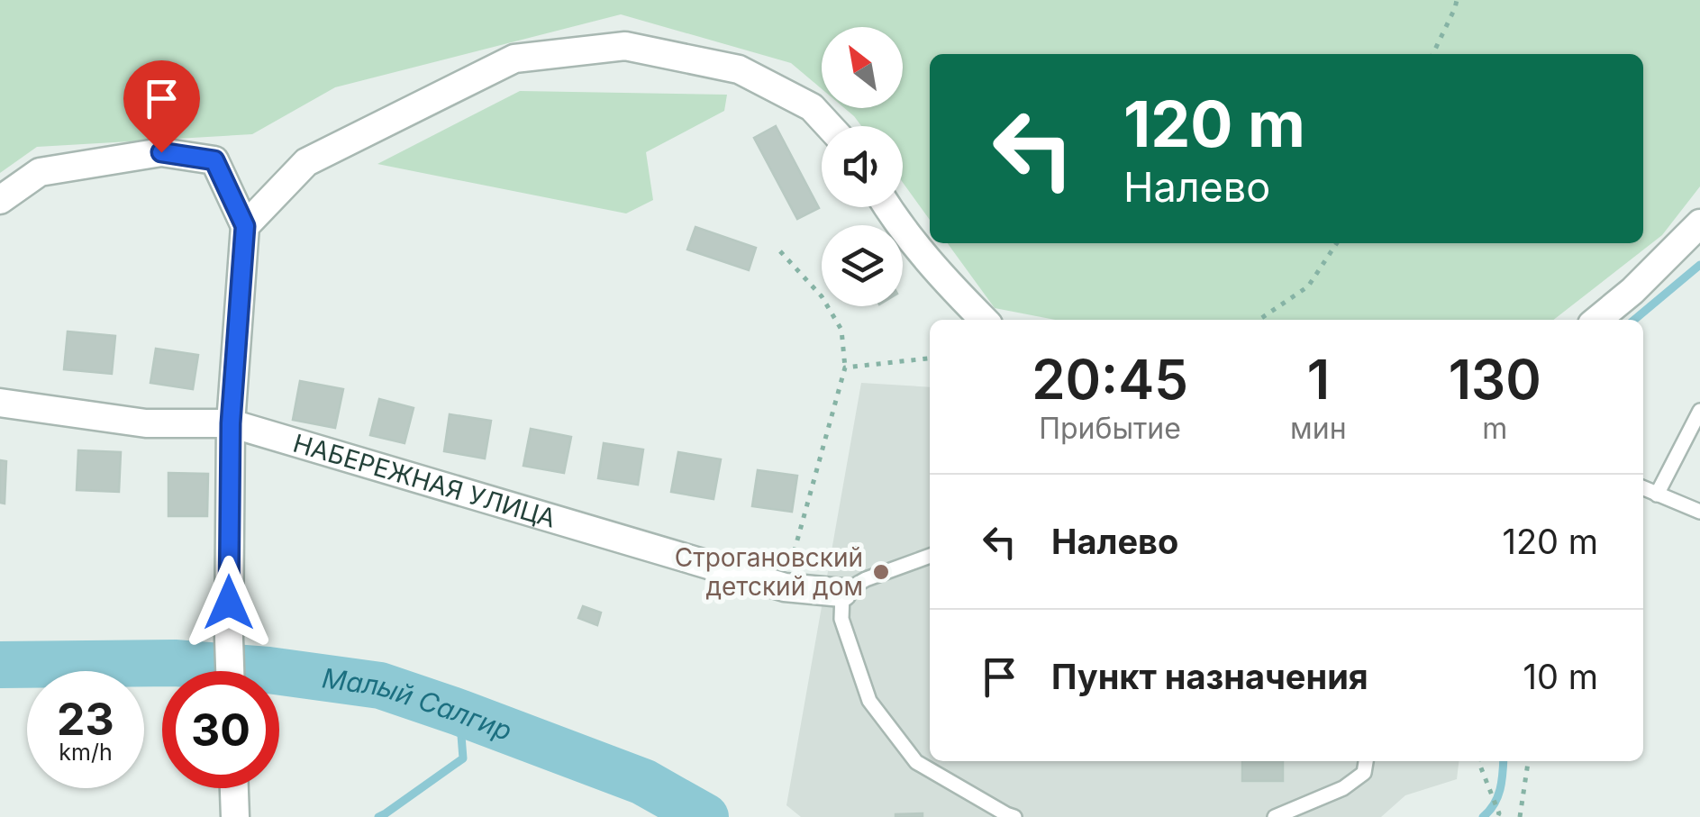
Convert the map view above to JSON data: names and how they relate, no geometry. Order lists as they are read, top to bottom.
{
  "streets": {
    "street": ["НАБЕРЕЖНАЯ УЛИЦА"]
  },
  "water": ["Малый Салгир"],
  "places": ["Строгановский детский дом"],
  "north": "top left",
  "page": {
    "turn": ["120 m", "Налево"],
    "eta": [
      "20:45",
      "Прибытие",
      "1",
      "мин",
      "130",
      "m"
    ],
    "list": [
      {
        "name": "Налево",
        "value": "120 m"
      },
      {
        "name": "Пункт назначения",
        "value": "10 m"
      }
    ],
    "speed": "23 km/h",
    "limit": "30"
  }
}
